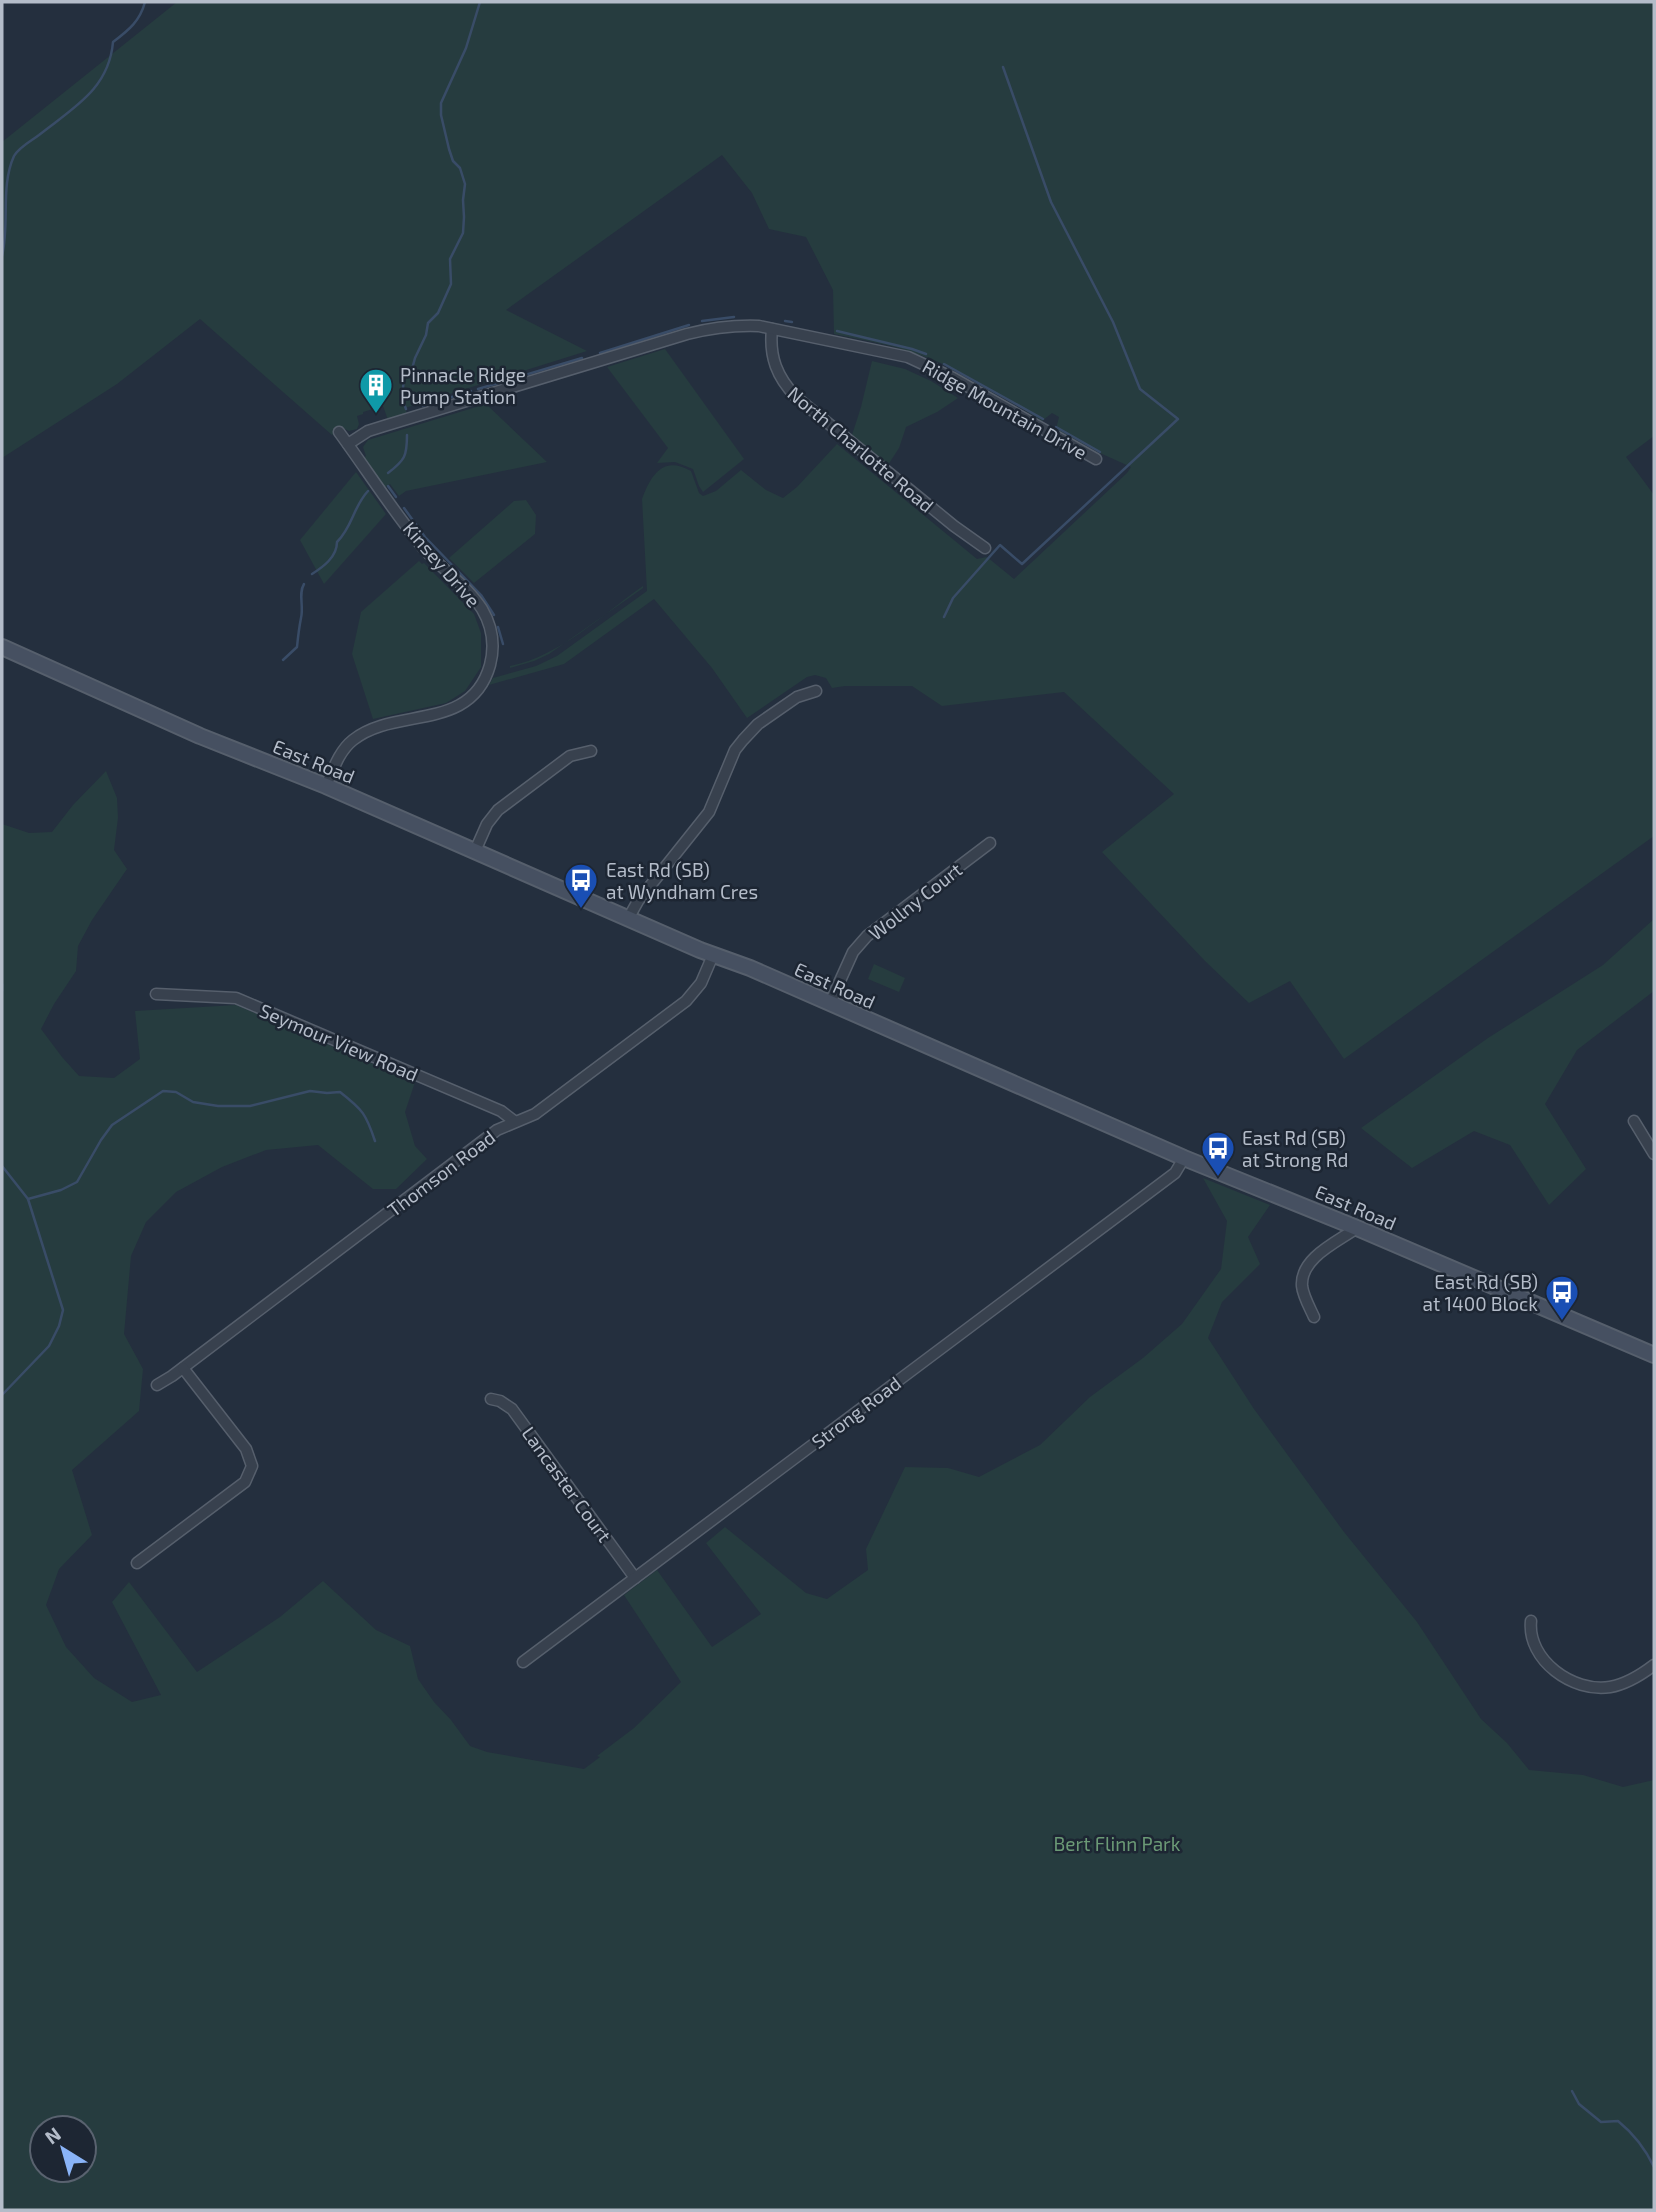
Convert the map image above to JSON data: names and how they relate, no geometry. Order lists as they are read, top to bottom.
{
  "streets": {
    "main road": ["East Road"],
    "street": [
      "Ridge Mountain Drive",
      "North Charlotte Road",
      "Kinsey Drive",
      "Wollny Court",
      "Seymour View Road",
      "Thomson Road",
      "Strong Road",
      "Lancaster Court"
    ]
  },
  "crossings": [
    ["Ridge Mountain Drive", "North Charlotte Road"],
    ["Ridge Mountain Drive", "Kinsey Drive"],
    ["Kinsey Drive", "East Road"],
    ["East Road", "Wollny Court"],
    ["East Road", "Thomson Road"],
    ["East Road", "Strong Road"],
    ["Seymour View Road", "Thomson Road"],
    ["Strong Road", "Lancaster Court"]
  ],
  "parks": ["Bert Flinn Park"],
  "places": {
    "building": ["Pinnacle Ridge Pump Station"],
    "bus stop": ["East Rd (SB) at Wyndham Cres", "East Rd (SB) at Strong Rd", "East Rd (SB) at 1400 Block"]
  },
  "north": "top left"
}
